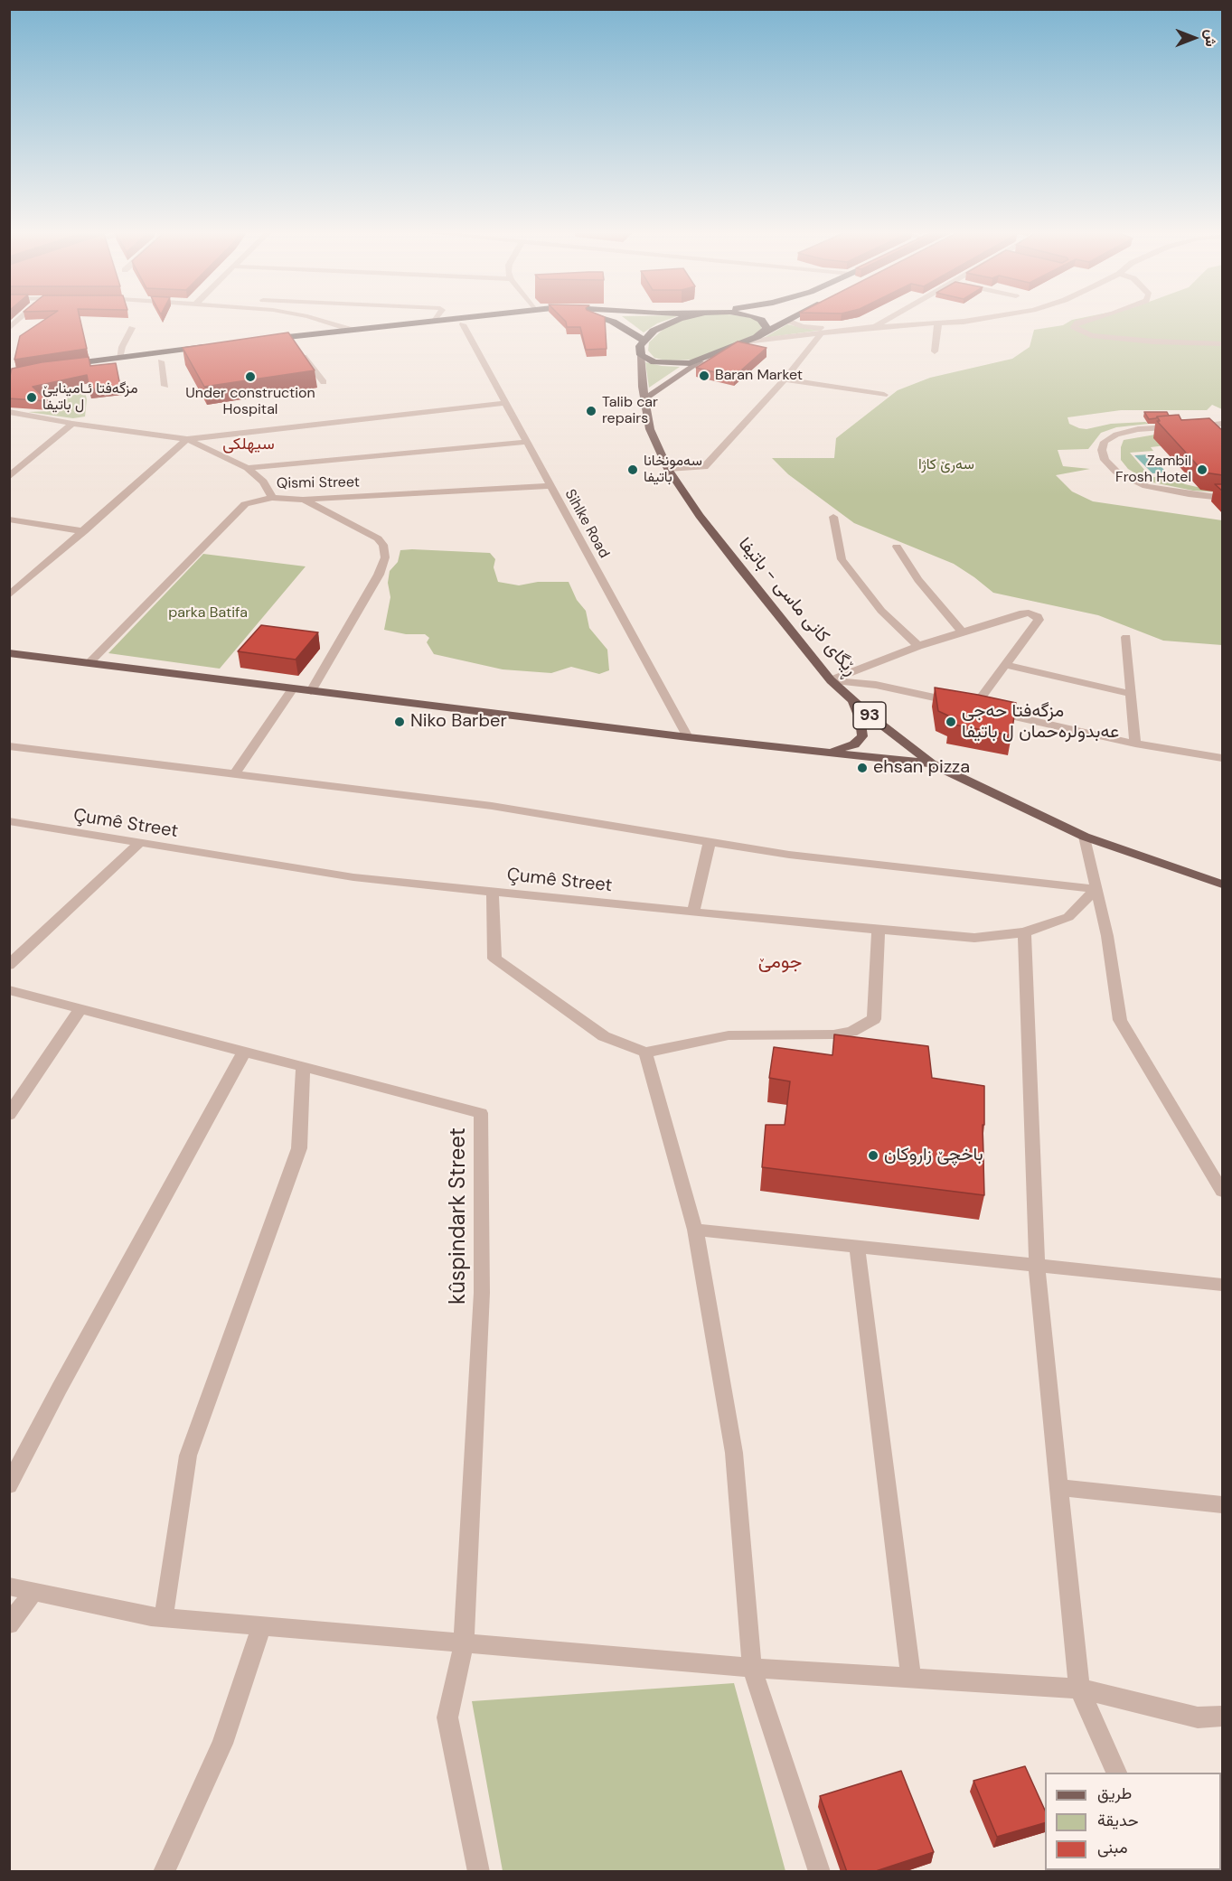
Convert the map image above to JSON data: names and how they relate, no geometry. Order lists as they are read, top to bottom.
{
  "streets": {
    "main road": ["ڕێگای کانی ماسی - باتيفا", "93"],
    "street": [
      "Qismi Street",
      "Sihlke Road",
      "Çumê Street",
      "kûspindark Street"
    ]
  },
  "crossings": [
    ["Qismi Street", "Sihlke Road"]
  ],
  "districts": ["سيهلكى", "جومێ"],
  "parks": ["سەرێ کاژا", "parka Batifa"],
  "places": [
    "Baran Market",
    "Under construction Hospital",
    "مزگەفتا ئـامینایێ ل باتیفا",
    "Talib car repairs",
    "سه‌مونخانا باتيفا",
    "Zambil Frosh Hotel",
    "Niko Barber",
    "مزگەفتا حەجی عەبدولرەحمان ل باتیفا",
    "ehsan pizza",
    "باخچێ زاروکان"
  ],
  "legend": ["طريق", "حديقة", "مبنى"],
  "north": "right"
}
